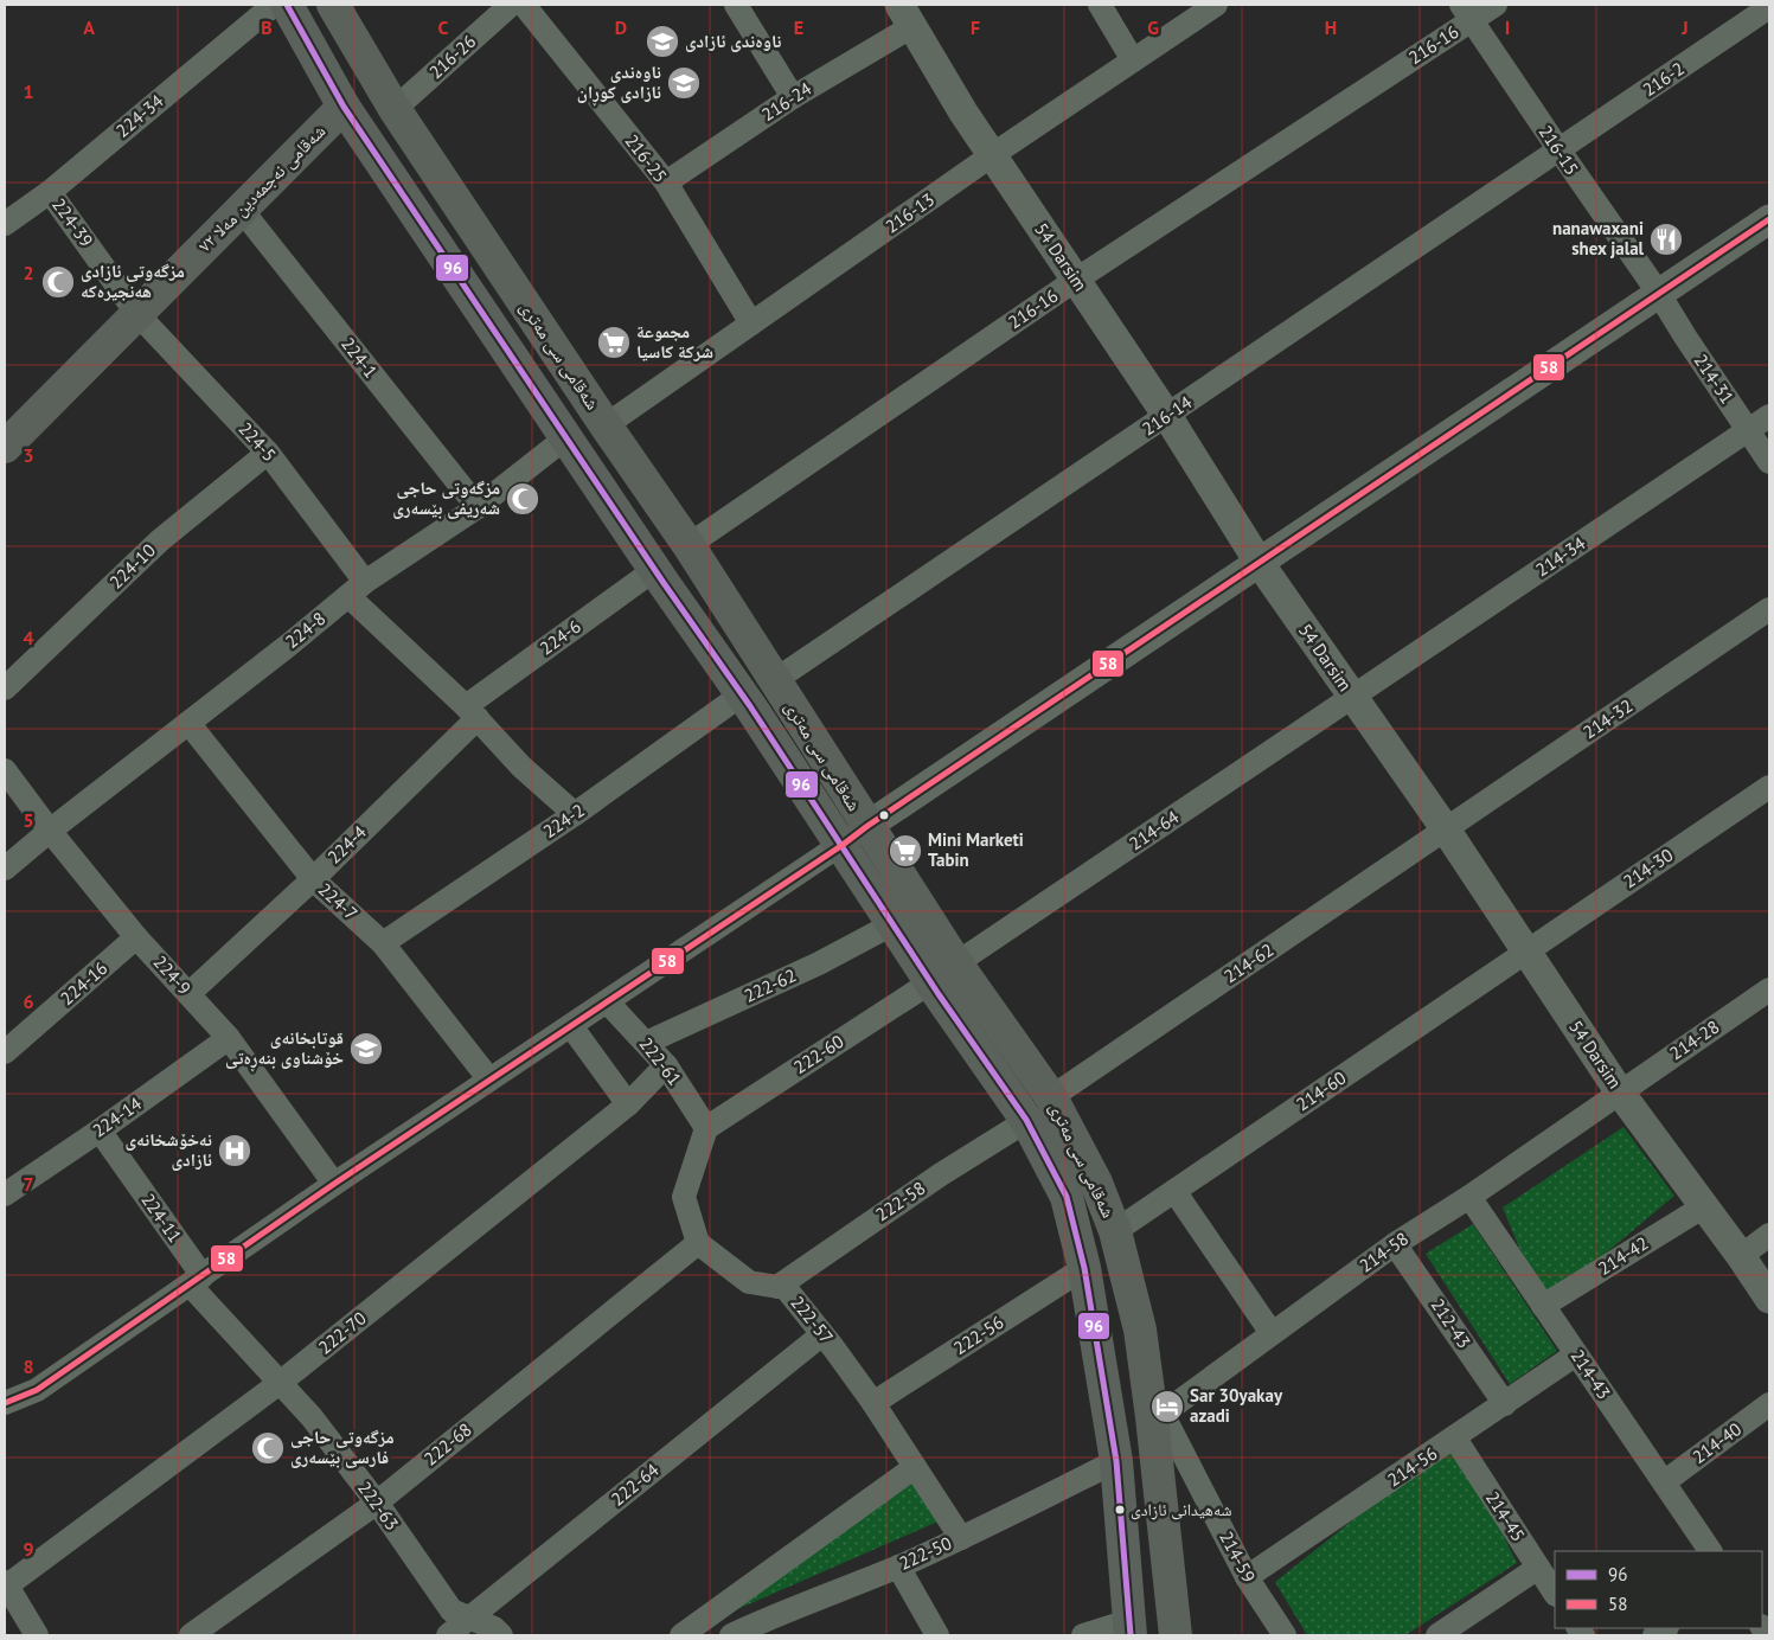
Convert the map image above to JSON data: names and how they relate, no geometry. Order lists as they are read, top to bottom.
{
  "streets": {
    "main road": ["شەقامی نەجمەدین مەلا ٧٢", "شەقامی سی مەتری"],
    "street": [
      "216-16",
      "216-26",
      "216-2",
      "216-24",
      "224-34",
      "216-15",
      "216-25",
      "216-13",
      "224-39",
      "54 Darsim",
      "224-1",
      "214-31",
      "216-14",
      "224-5",
      "214-34",
      "224-10",
      "224-8",
      "224-6",
      "214-32",
      "224-2",
      "214-64",
      "224-4",
      "214-30",
      "224-7",
      "214-62",
      "224-9",
      "224-16",
      "222-62",
      "214-28",
      "222-60",
      "222-61",
      "214-60",
      "224-14",
      "222-58",
      "224-11",
      "214-58",
      "214-42",
      "222-57",
      "212-43",
      "222-70",
      "222-56",
      "214-43",
      "214-40",
      "222-68",
      "214-56",
      "222-64",
      "222-63",
      "214-45",
      "222-50",
      "214-59"
    ]
  },
  "crossings": [
    ["216-16", "216-15"],
    ["216-16", "54 Darsim"],
    ["216-16", "شەقامی سی مەتری"],
    ["216-26", "شەقامی سی مەتری"],
    ["216-2", "216-15"],
    ["216-2", "216-14"],
    ["216-24", "216-25"],
    ["216-24", "54 Darsim"],
    ["224-34", "224-39"],
    ["216-15", "214-31"],
    ["216-15", "216-14"],
    ["216-25", "216-13"],
    ["شەقامی نەجمەدین مەلا ٧٢", "224-39"],
    ["شەقامی نەجمەدین مەلا ٧٢", "شەقامی سی مەتری"],
    ["شەقامی نەجمەدین مەلا ٧٢", "224-1"],
    ["شەقامی نەجمەدین مەلا ٧٢", "224-5"],
    ["216-13", "54 Darsim"],
    ["216-13", "شەقامی سی مەتری"],
    ["224-39", "224-5"],
    ["54 Darsim", "216-14"],
    ["54 Darsim", "214-34"],
    ["54 Darsim", "214-32"],
    ["54 Darsim", "214-64"],
    ["54 Darsim", "214-30"],
    ["54 Darsim", "214-62"],
    ["54 Darsim", "214-28"],
    ["54 Darsim", "214-60"],
    ["54 Darsim", "214-58"],
    ["54 Darsim", "214-42"],
    ["شەقامی سی مەتری", "216-14"],
    ["شەقامی سی مەتری", "224-8"],
    ["شەقامی سی مەتری", "224-6"],
    ["شەقامی سی مەتری", "224-2"],
    ["شەقامی سی مەتری", "214-64"],
    ["شەقامی سی مەتری", "214-62"],
    ["شەقامی سی مەتری", "222-62"],
    ["شەقامی سی مەتری", "222-60"],
    ["شەقامی سی مەتری", "214-60"],
    ["شەقامی سی مەتری", "222-58"],
    ["شەقامی سی مەتری", "214-58"],
    ["شەقامی سی مەتری", "222-56"],
    ["شەقامی سی مەتری", "222-50"],
    ["شەقامی سی مەتری", "214-59"],
    ["224-1", "224-8"],
    ["214-31", "214-34"],
    ["224-5", "224-10"],
    ["224-5", "224-8"],
    ["224-5", "224-6"],
    ["224-5", "224-2"],
    ["224-5", "224-4"],
    ["214-34", "214-64"],
    ["224-8", "224-7"],
    ["224-8", "224-9"],
    ["224-6", "224-4"],
    ["214-32", "214-62"],
    ["224-2", "224-7"],
    ["224-4", "224-7"],
    ["224-4", "224-9"],
    ["214-30", "214-60"],
    ["224-9", "224-16"],
    ["224-9", "224-14"],
    ["222-62", "222-61"],
    ["214-28", "214-58"],
    ["222-60", "222-61"],
    ["222-61", "222-70"],
    ["224-14", "224-11"],
    ["222-58", "222-57"],
    ["224-11", "222-63"],
    ["214-58", "212-43"],
    ["214-58", "214-43"],
    ["214-58", "214-59"],
    ["214-42", "214-43"],
    ["222-57", "222-56"],
    ["222-57", "222-68"],
    ["222-57", "222-64"],
    ["222-57", "222-50"],
    ["212-43", "214-56"],
    ["222-70", "222-63"],
    ["214-43", "214-40"],
    ["214-43", "214-56"],
    ["222-68", "222-63"],
    ["214-56", "214-45"],
    ["214-56", "214-59"],
    ["222-64", "222-63"]
  ],
  "places": {
    "school or university": ["ناوەندی ئازادی", "ناوەندی ئازادی کوڕان", "قوتابخانەی خۆشناوی بنەڕەتی"],
    "restaurant": ["nanawaxani shex jalal"],
    "mosque": ["مزگه‌وتی ئازادی هه‌نجیره‌که", "مزگەوتی حاجی شەریفی بێسەری", "مزگەوتی حاجی فارسی بێسەری"],
    "supermarket": ["مجموعة شرکة کاسیا", "Mini Marketi Tabin"],
    "hospital": ["نەخۆشخانەی ئازادی"],
    "hotel": ["Sar 30yakay azadi"],
    "other": ["شەهیدانی ئازادی"]
  },
  "lines": ["transit line 96", "transit line 58"],
  "legend": ["96", "58"],
  "grid": {
    "columns": [
      "A",
      "B",
      "C",
      "D",
      "E",
      "F",
      "G",
      "H",
      "I",
      "J"
    ],
    "rows": [
      "1",
      "2",
      "3",
      "4",
      "5",
      "6",
      "7",
      "8",
      "9"
    ]
  }
}
